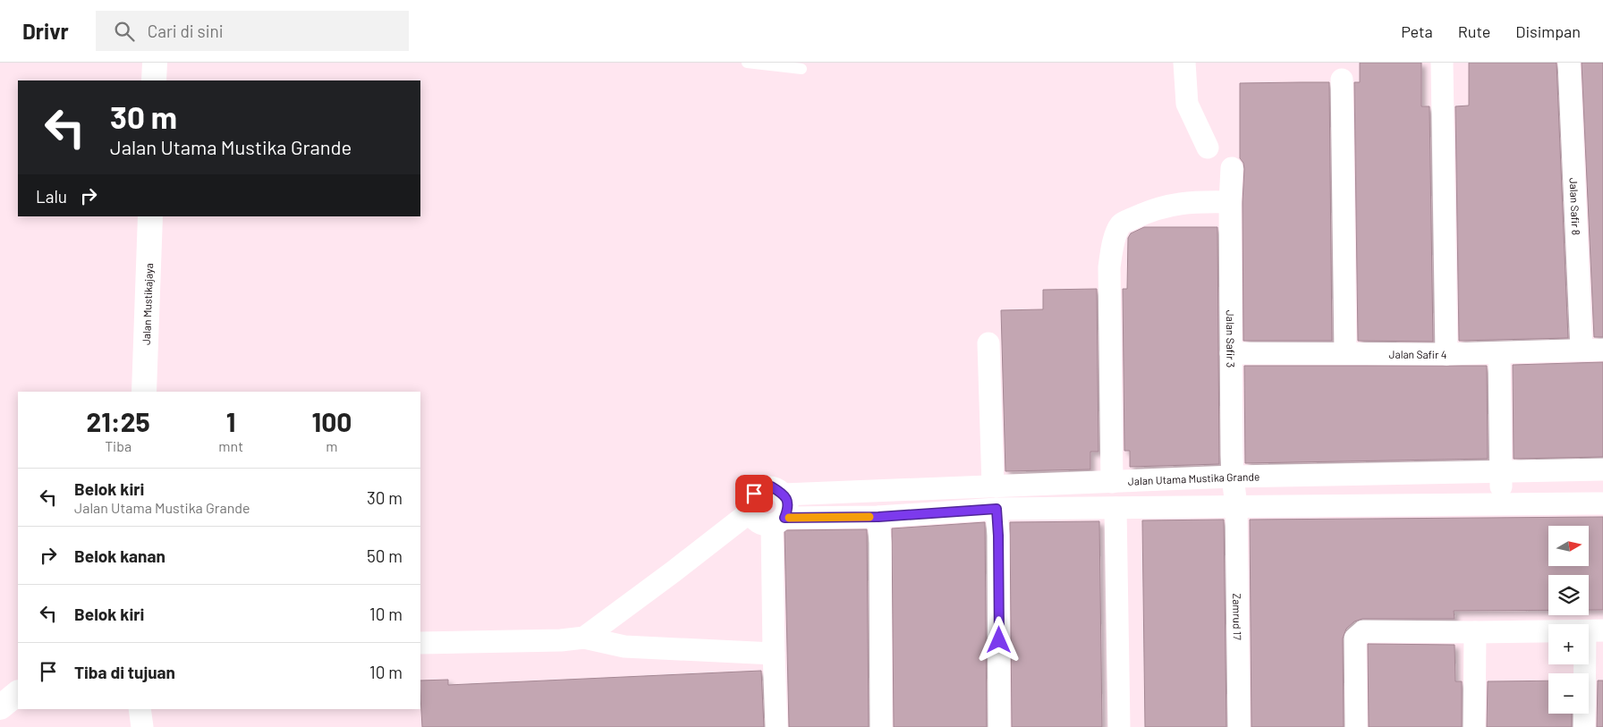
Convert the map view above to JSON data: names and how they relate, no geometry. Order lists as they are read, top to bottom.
{
  "streets": {
    "street": [
      "Jalan Safir 8",
      "Jalan Mustikajaya",
      "Jalan Safir 3",
      "Jalan Safir 4",
      "Jalan Utama Mustika Grande",
      "Zamrud 17"
    ]
  },
  "crossings": [
    ["Jalan Safir 8", "Jalan Safir 4"],
    ["Jalan Safir 3", "Jalan Safir 4"],
    ["Jalan Safir 3", "Jalan Utama Mustika Grande"],
    ["Jalan Safir 3", "Zamrud 17"]
  ],
  "north": "right",
  "page": {
    "header": "Drivr",
    "search": "Cari di sini",
    "nav": ["Peta", "Rute", "Disimpan"],
    "turn": ["30 m", "Jalan Utama Mustika Grande"],
    "then": "Lalu",
    "eta": [
      "21:25",
      "Tiba",
      "1",
      "mnt",
      "100",
      "m"
    ],
    "list": [
      {
        "name": "Belok kiri",
        "note": "Jalan Utama Mustika Grande",
        "value": "30 m"
      },
      {
        "name": "Belok kanan",
        "value": "50 m"
      },
      {
        "name": "Belok kiri",
        "value": "10 m"
      },
      {
        "name": "Tiba di tujuan",
        "value": "10 m"
      }
    ],
    "map_buttons": ["+", "−"]
  }
}
